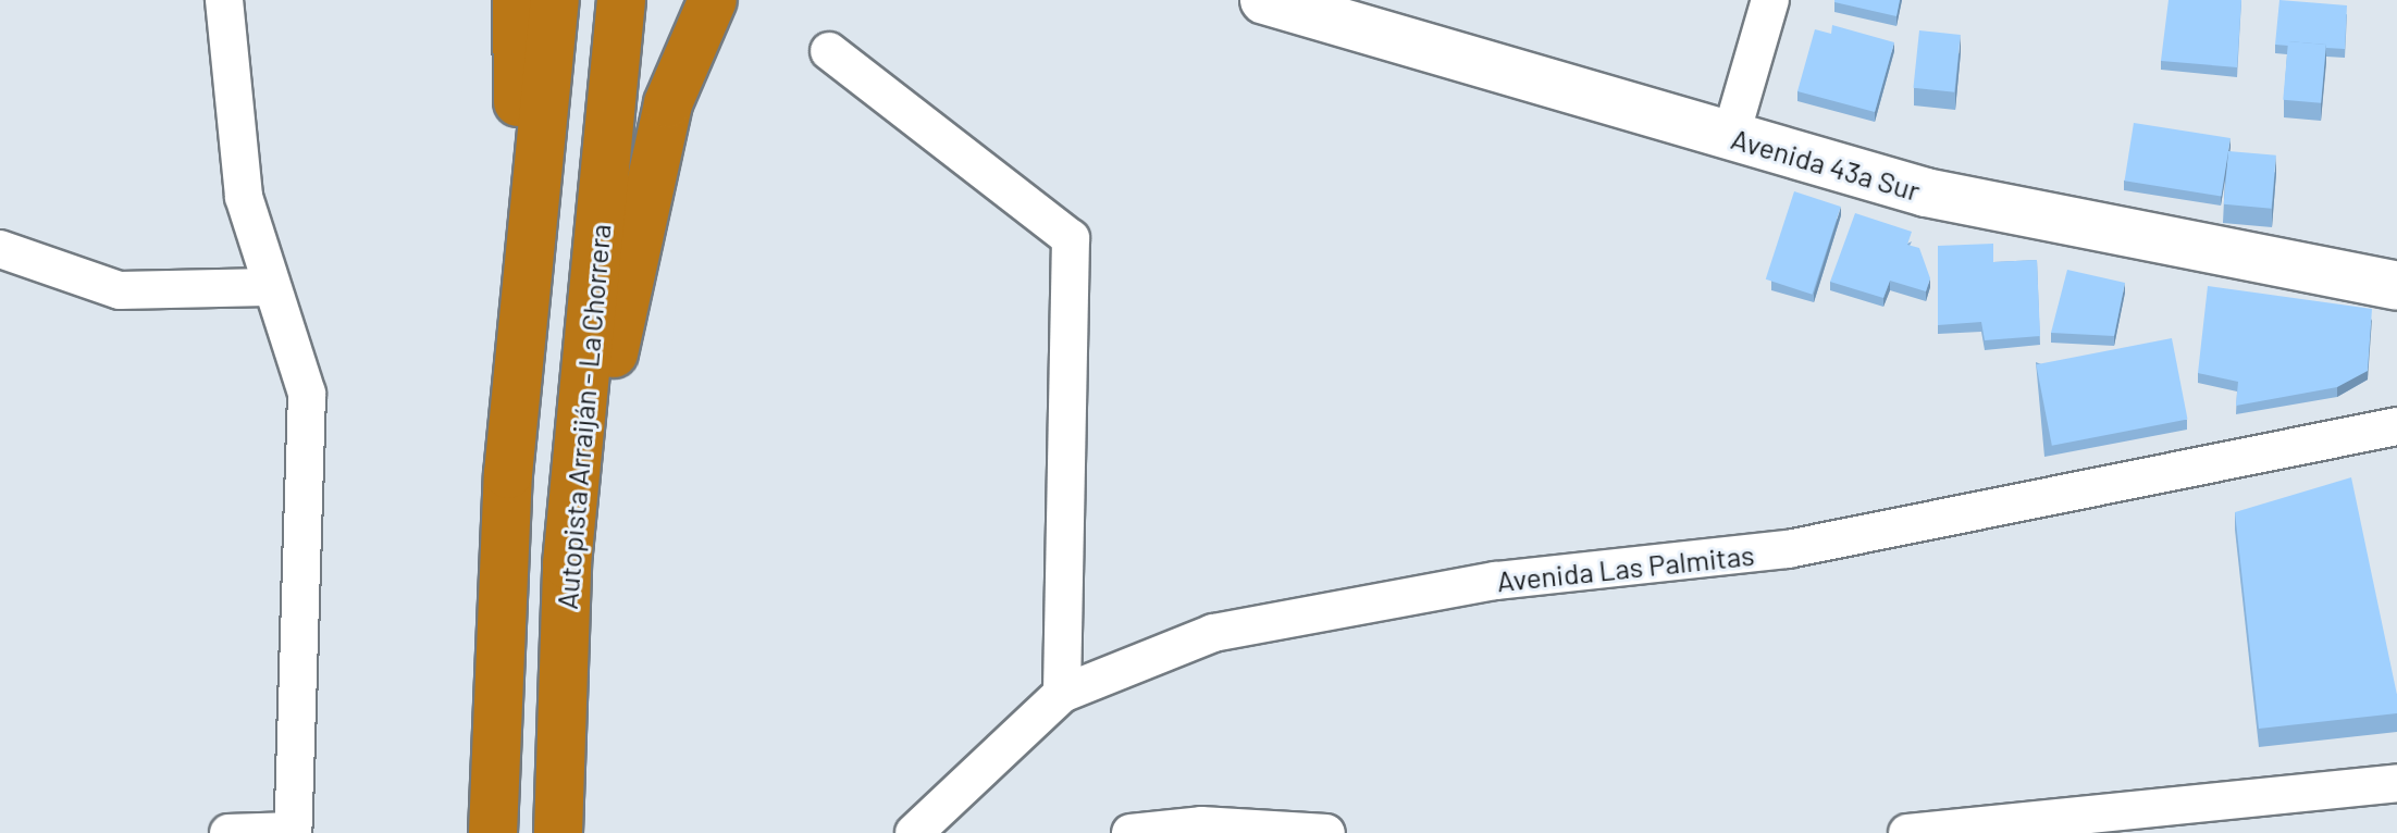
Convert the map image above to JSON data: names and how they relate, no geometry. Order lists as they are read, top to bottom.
{
  "streets": {
    "highway": ["Autopista Arraiján - La Chorrera"],
    "street": ["Avenida 43a Sur", "Avenida Las Palmitas"]
  }
}
